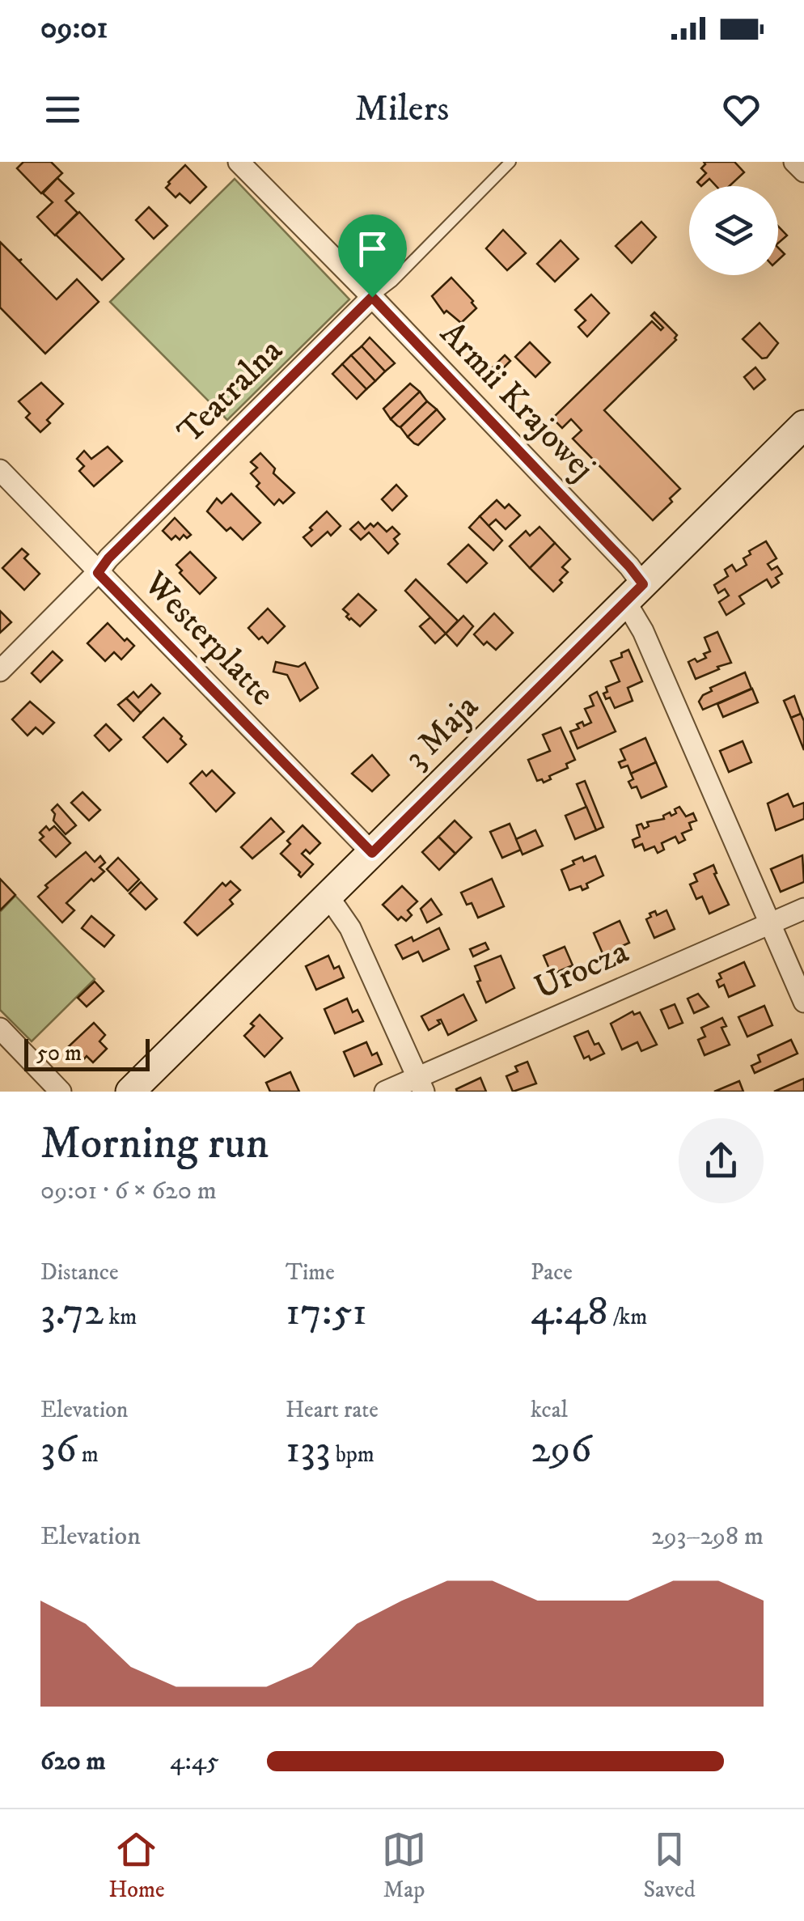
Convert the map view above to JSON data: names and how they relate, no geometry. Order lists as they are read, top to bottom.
{
  "streets": {
    "street": [
      "Teatralna",
      "Armii Krajowej",
      "Westerplatte",
      "3 Maja",
      "Urocza"
    ]
  },
  "crossings": [
    ["Teatralna", "Armii Krajowej"],
    ["Teatralna", "Westerplatte"],
    ["Armii Krajowej", "3 Maja"],
    ["Armii Krajowej", "Urocza"],
    ["Westerplatte", "3 Maja"]
  ],
  "scale_bar": "50 m",
  "page": {
    "status": "09:01",
    "header": "Milers",
    "scale": "50 m",
    "heading": ["Morning run", "09:01 · 6 × 620 m"],
    "stats": [
      ["Distance", "3.72 km"],
      ["Time", "17:51"],
      ["Pace", "4:48 /km"],
      ["Elevation", "36 m"],
      ["Heart rate", "133 bpm"],
      ["kcal", "296"]
    ],
    "chart": ["Elevation", "293–298 m"],
    "list": [
      {
        "name": "620 m",
        "note": "4:45"
      }
    ],
    "tabs": ["Home", "Map", "Saved"]
  }
}
